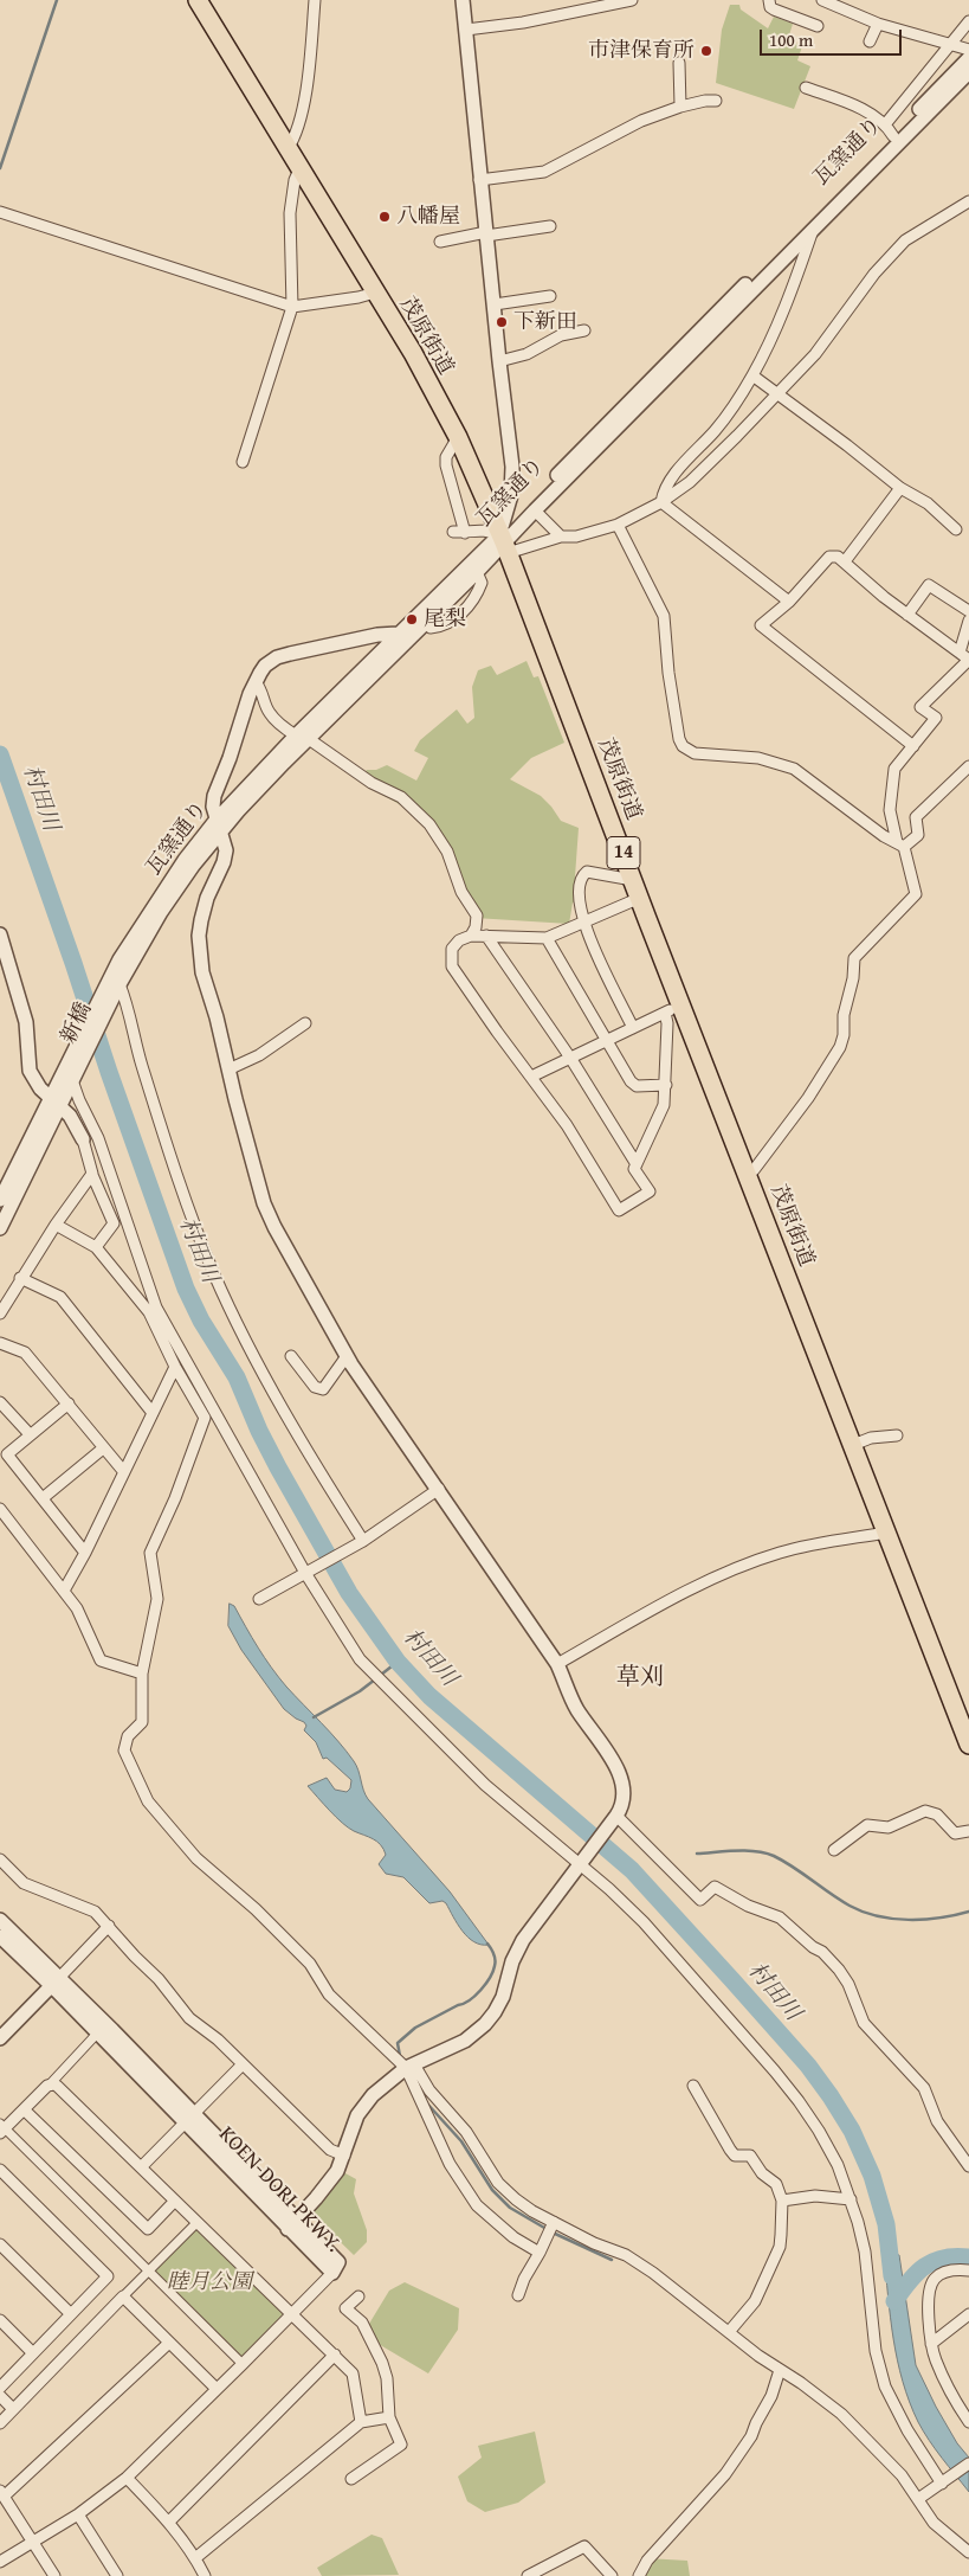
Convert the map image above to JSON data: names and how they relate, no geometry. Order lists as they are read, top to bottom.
{
  "streets": {
    "main road": ["茂原街道", "14"],
    "street": ["瓦窯通り", "新橋", "KOEN-DORI PKWY."]
  },
  "crossings": [
    ["瓦窯通り", "茂原街道"],
    ["瓦窯通り", "新橋"]
  ],
  "districts": ["草刈"],
  "water": ["村田川"],
  "parks": ["睦月公園"],
  "places": [
    "市津保育所",
    "八幡屋",
    "下新田",
    "尾梨"
  ],
  "scale_bar": "100 m"
}
